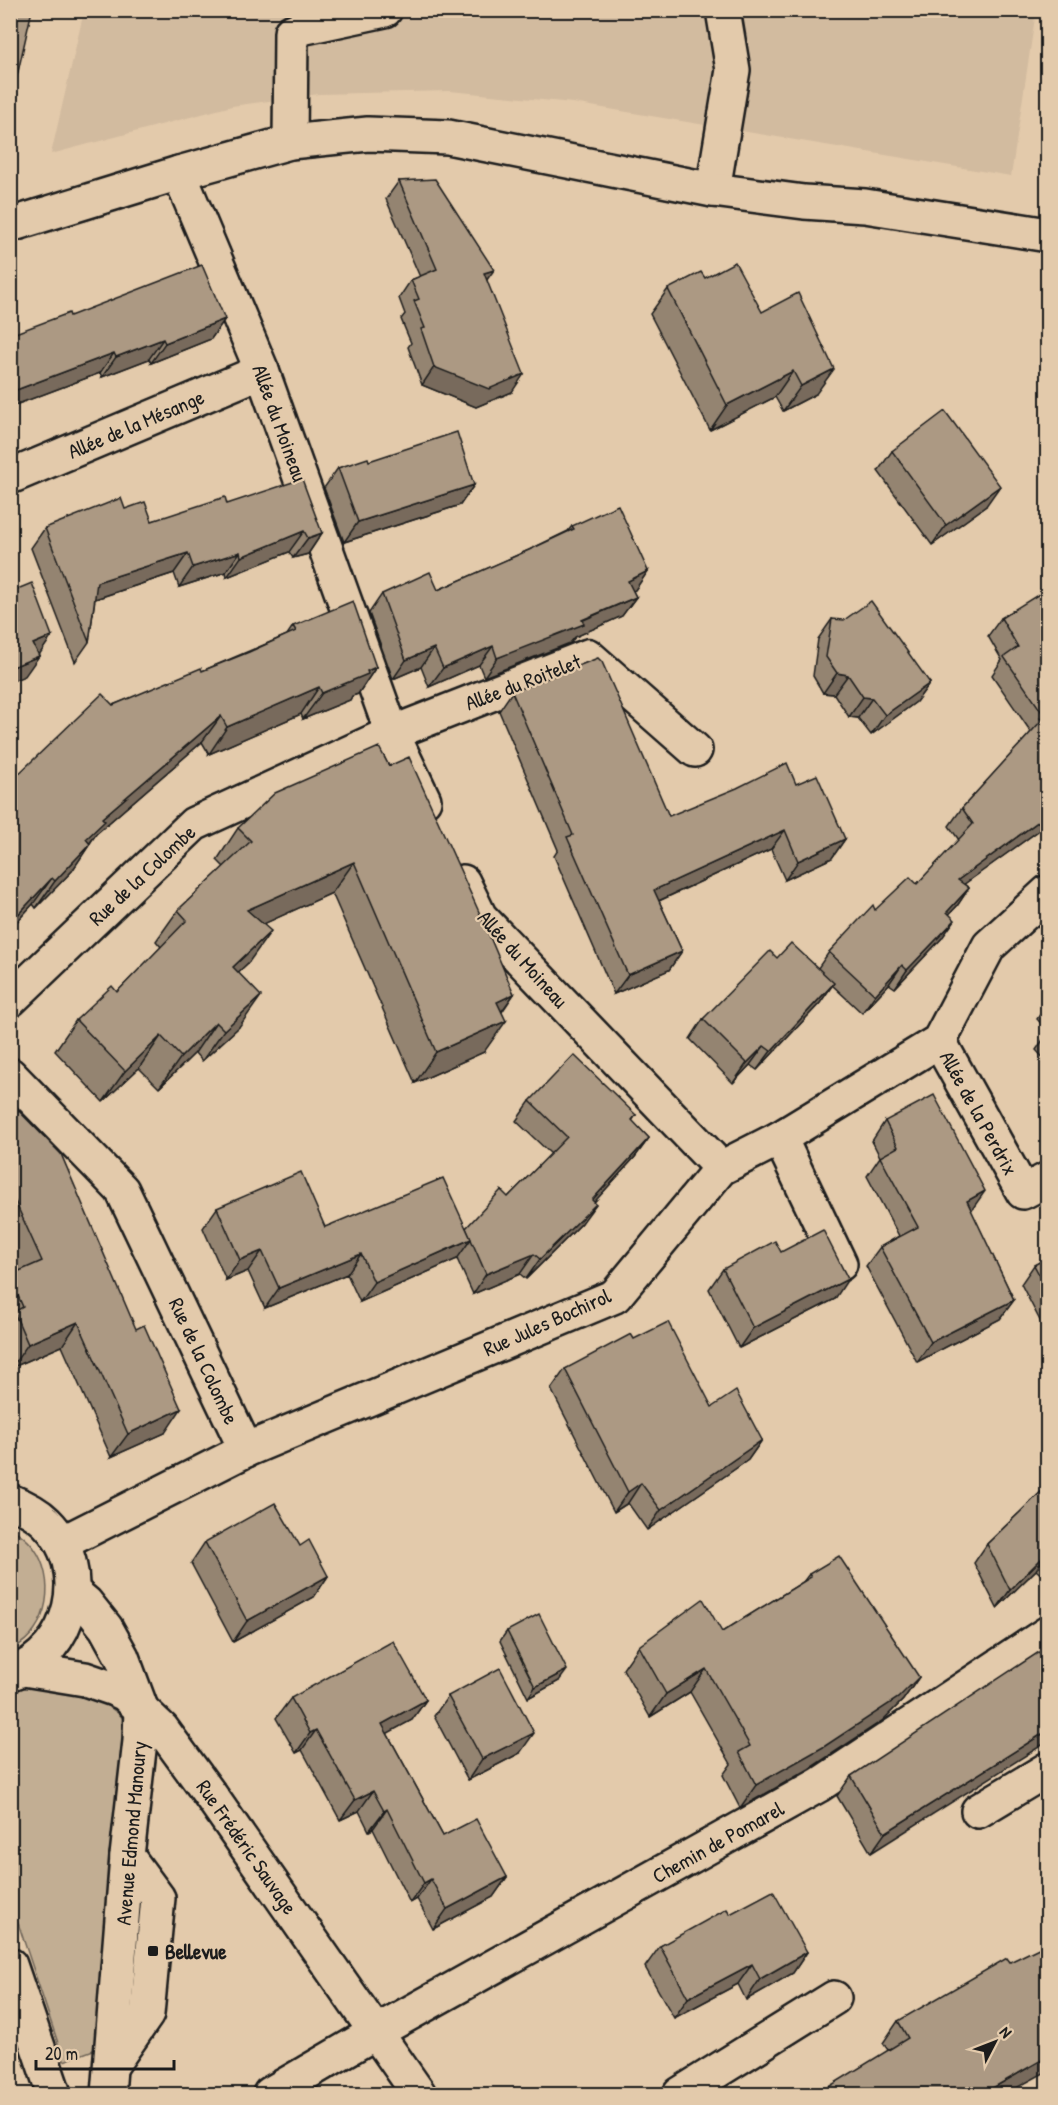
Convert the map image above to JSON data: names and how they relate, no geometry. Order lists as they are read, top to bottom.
{
  "streets": {
    "street": [
      "Allée du Moineau",
      "Allée de la Mésange",
      "Allée du Roitelet",
      "Rue de la Colombe",
      "Allée de la Perdrix",
      "Rue Jules Bochirol",
      "Avenue Edmond Manoury",
      "Chemin de Pomarel",
      "Rue Frédéric Sauvage"
    ]
  },
  "crossings": [
    ["Allée du Moineau", "Allée de la Mésange"],
    ["Allée du Moineau", "Allée du Roitelet"],
    ["Allée du Moineau", "Rue de la Colombe"],
    ["Allée du Moineau", "Rue Jules Bochirol"],
    ["Allée du Roitelet", "Rue de la Colombe"],
    ["Rue de la Colombe", "Rue Jules Bochirol"],
    ["Allée de la Perdrix", "Rue Jules Bochirol"],
    ["Avenue Edmond Manoury", "Rue Frédéric Sauvage"],
    ["Chemin de Pomarel", "Rue Frédéric Sauvage"]
  ],
  "places": {
    "transit": ["Bellevue"]
  },
  "scale_bar": "20 m",
  "north": "top right"
}
